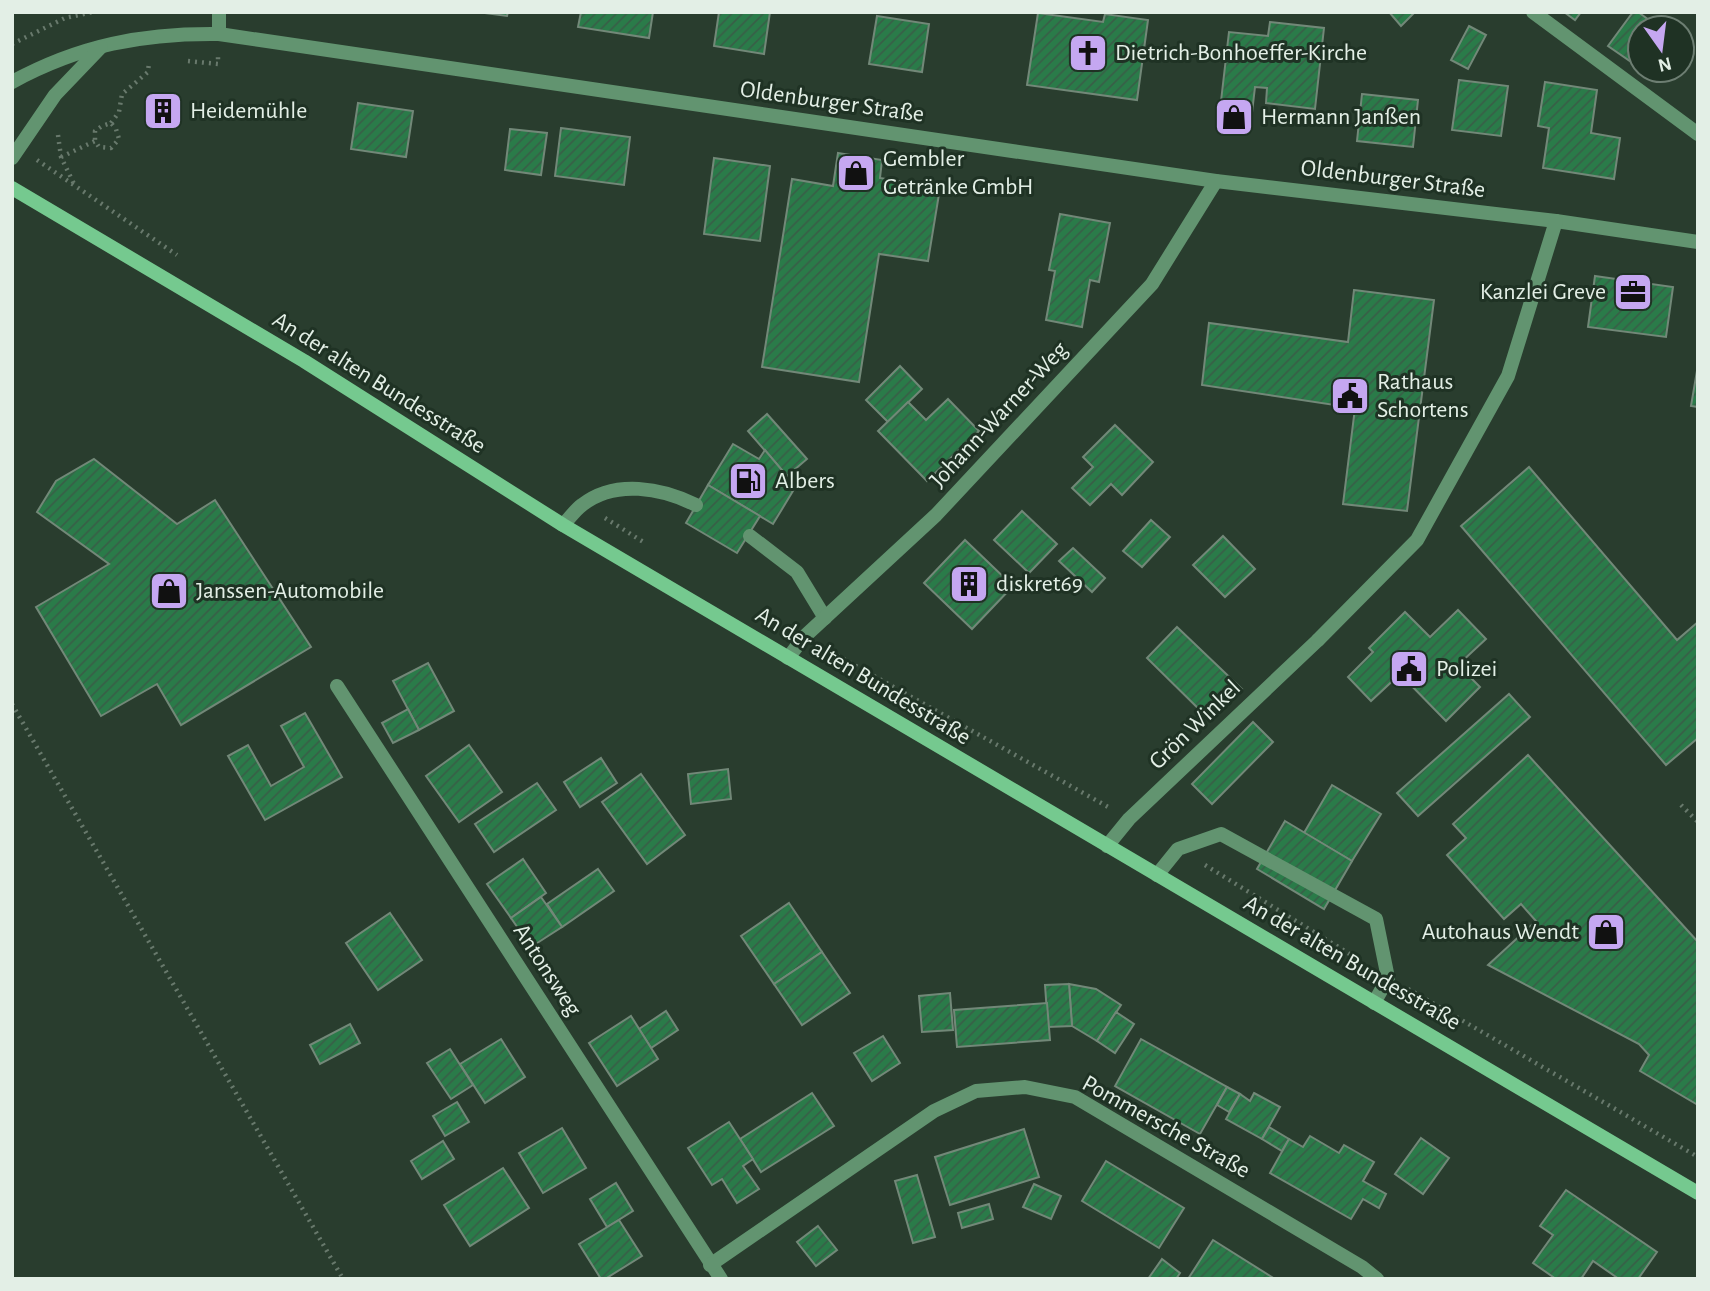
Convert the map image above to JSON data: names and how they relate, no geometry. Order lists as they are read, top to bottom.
{
  "streets": {
    "street": [
      "Oldenburger Straße",
      "An der alten Bundesstraße",
      "Johann-Warner-Weg",
      "Grön Winkel",
      "Antonsweg",
      "Pommersche Straße"
    ]
  },
  "crossings": [
    ["Oldenburger Straße", "Johann-Warner-Weg"],
    ["Oldenburger Straße", "Grön Winkel"],
    ["An der alten Bundesstraße", "Johann-Warner-Weg"],
    ["An der alten Bundesstraße", "Grön Winkel"],
    ["Antonsweg", "Pommersche Straße"]
  ],
  "places": {
    "church": ["Dietrich-Bonhoeffer-Kirche"],
    "building": ["Heidemühle", "diskret69"],
    "shop": [
      "Hermann Janßen",
      "Gembler Getränke GmbH",
      "Janssen-Automobile",
      "Autohaus Wendt"
    ],
    "office": ["Kanzlei Greve"],
    "public building": ["Rathaus Schortens", "Polizei"],
    "fuel station": ["Albers"]
  },
  "north": "bottom"
}
